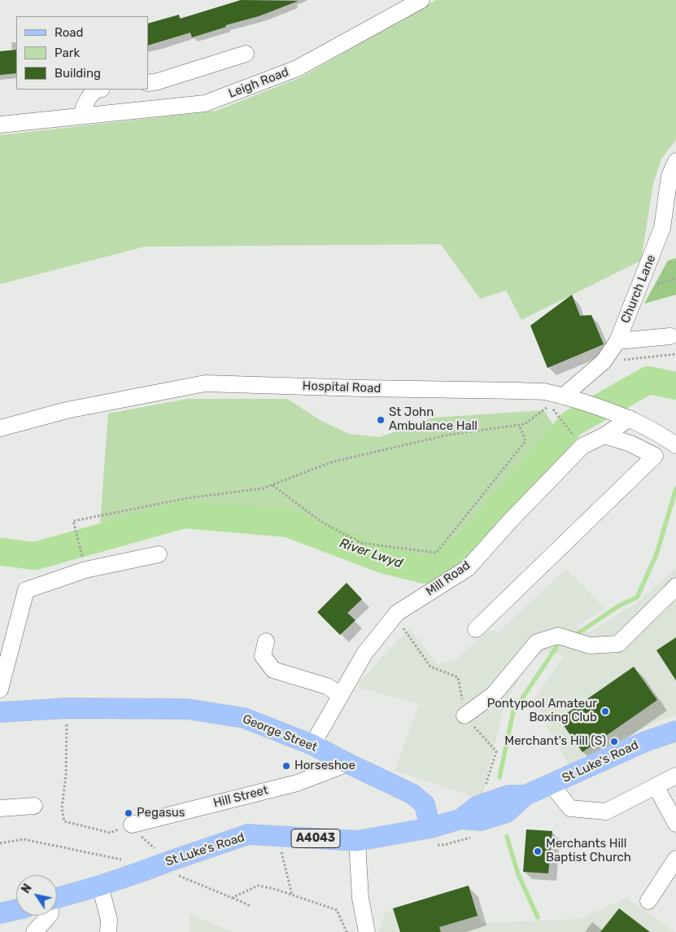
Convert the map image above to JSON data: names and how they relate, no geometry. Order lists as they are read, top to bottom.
{
  "streets": {
    "main road": ["George Street", "St Luke's Road", "A4043"],
    "street": [
      "Leigh Road",
      "Church Lane",
      "Hospital Road",
      "Mill Road",
      "Hill Street"
    ]
  },
  "crossings": [
    ["Church Lane", "Hospital Road"],
    ["Hospital Road", "Mill Road"],
    ["Mill Road", "George Street"],
    ["George Street", "St Luke's Road"],
    ["George Street", "Hill Street"]
  ],
  "water": ["River Lwyd"],
  "places": [
    "St John Ambulance Hall",
    "Pontypool Amateur Boxing Club",
    "Merchant's Hill (S)",
    "Horseshoe",
    "Pegasus",
    "Merchants Hill Baptist Church"
  ],
  "legend": ["Road", "Park", "Building"],
  "north": "top left"
}
